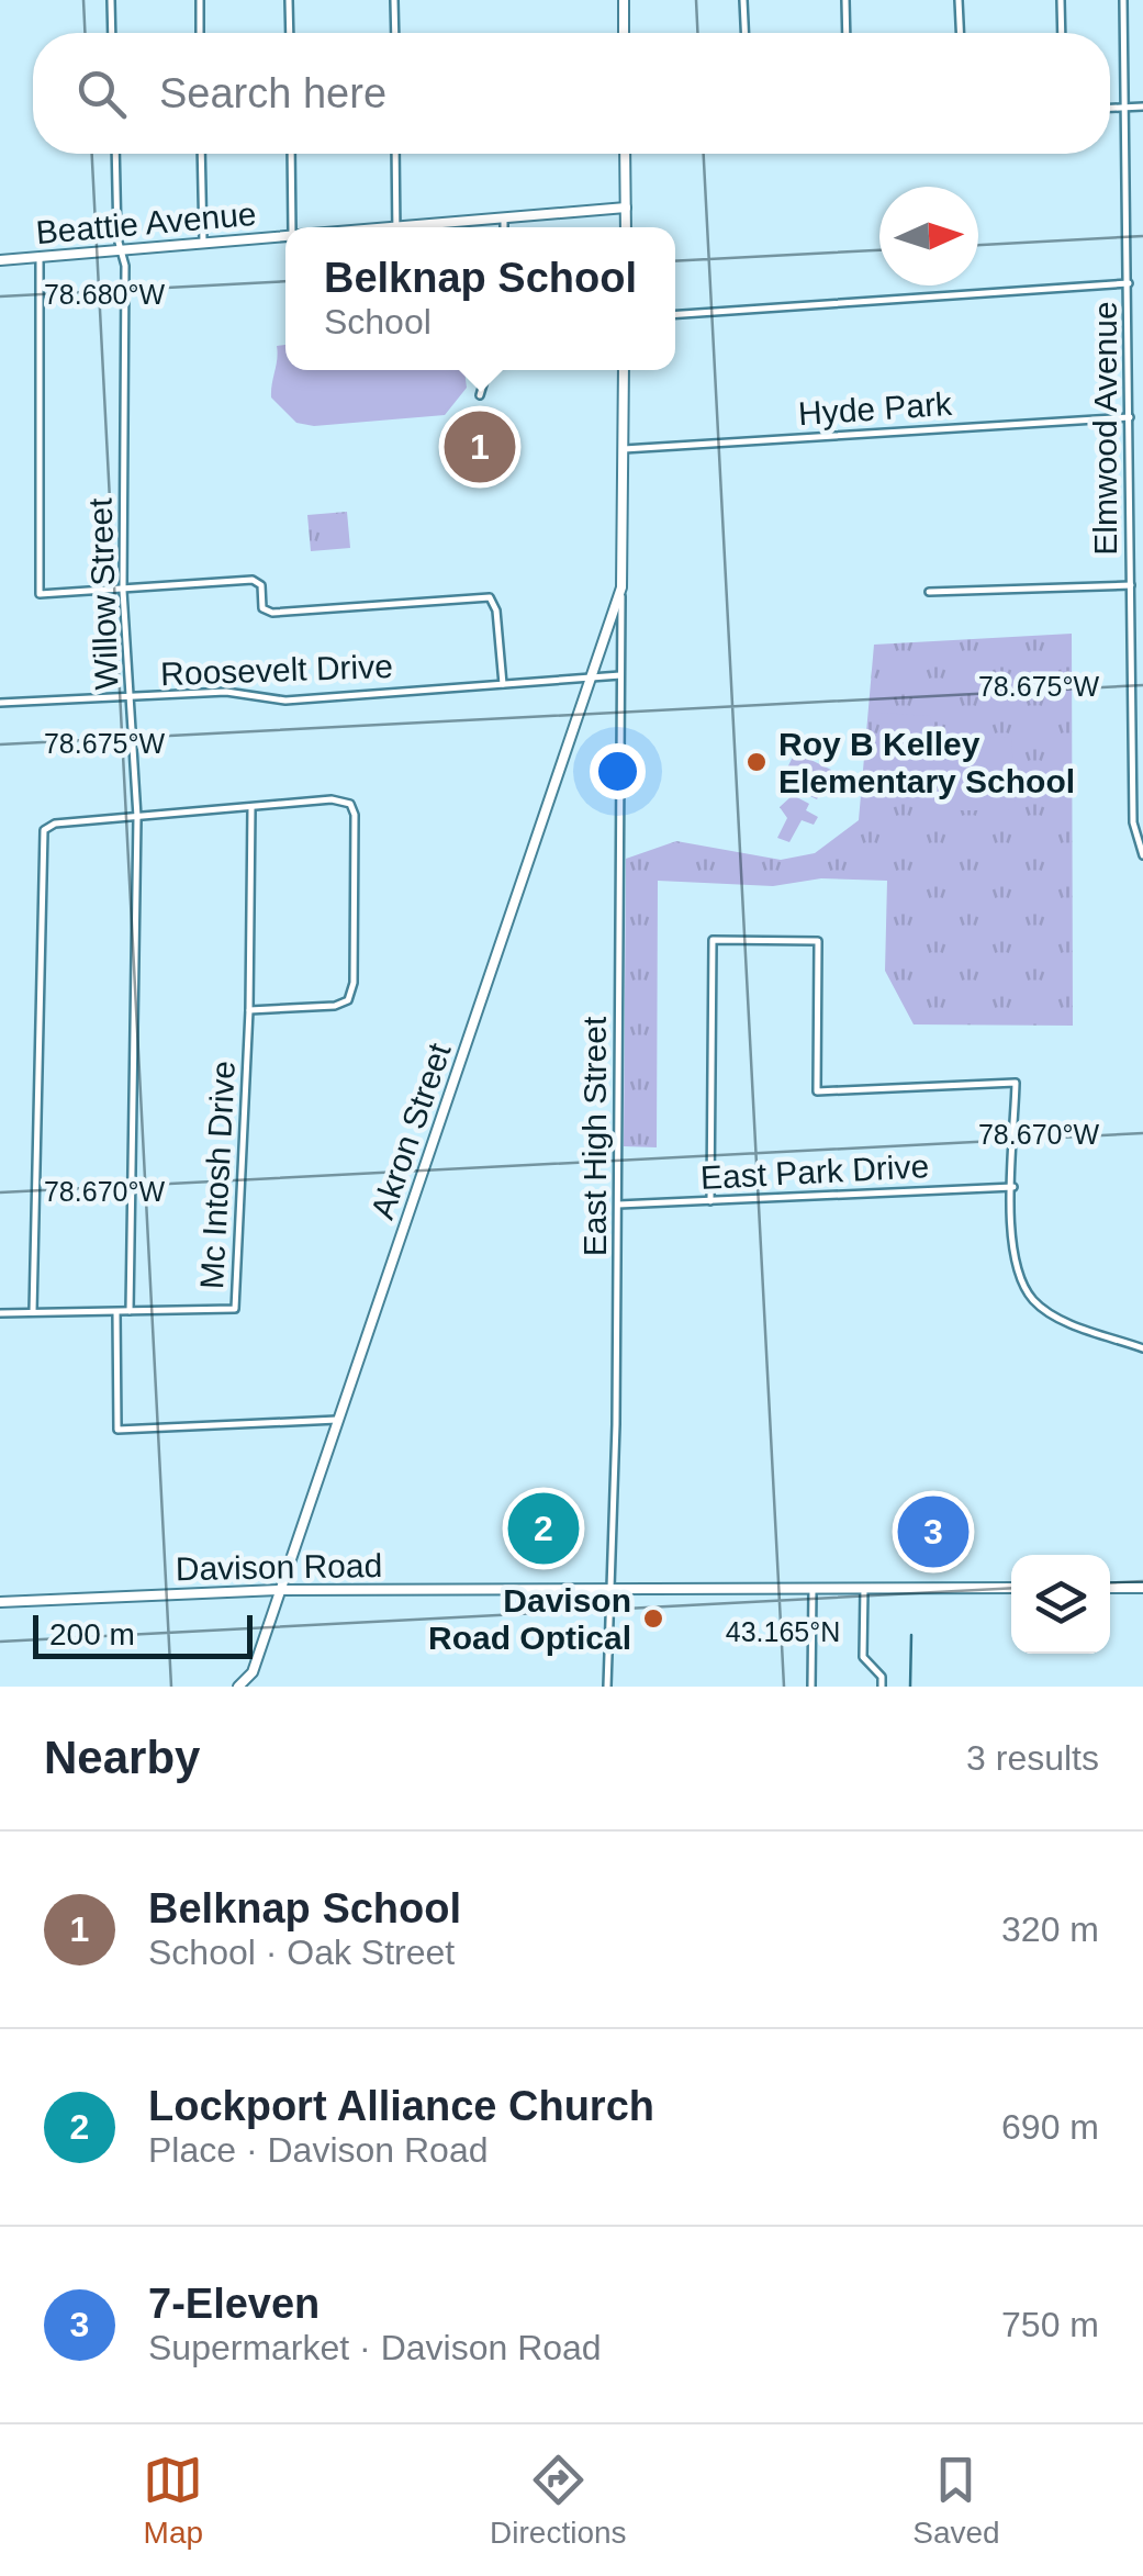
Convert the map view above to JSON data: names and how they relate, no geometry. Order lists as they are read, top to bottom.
{
  "streets": {
    "street": [
      "Beattie Avenue",
      "Hyde Park",
      "Elmwood Avenue",
      "Willow Street",
      "Roosevelt Drive",
      "Akron Street",
      "East High Street",
      "East Park Drive",
      "Mc Intosh Drive",
      "Davison Road"
    ]
  },
  "crossings": [
    ["Beattie Avenue", "Willow Street"],
    ["Hyde Park", "Elmwood Avenue"],
    ["Hyde Park", "Akron Street"],
    ["Willow Street", "Roosevelt Drive"],
    ["Willow Street", "Mc Intosh Drive"],
    ["Roosevelt Drive", "Akron Street"],
    ["Roosevelt Drive", "East High Street"],
    ["Akron Street", "East High Street"],
    ["Akron Street", "Davison Road"],
    ["East High Street", "East Park Drive"],
    ["East High Street", "Davison Road"]
  ],
  "places": ["Roy B Kelley Elementary School", "Davison Road Optical"],
  "scale_bar": "200 m",
  "north": "right",
  "page": {
    "search": "Search here",
    "popup": ["Belknap School", "School"],
    "pins": ["1", "2", "3"],
    "scale": "200 m",
    "heading": ["Nearby", "3 results"],
    "list": [
      {
        "mark": "1",
        "name": "Belknap School",
        "note": "School · Oak Street",
        "value": "320 m"
      },
      {
        "mark": "2",
        "name": "Lockport Alliance Church",
        "note": "Place · Davison Road",
        "value": "690 m"
      },
      {
        "mark": "3",
        "name": "7-Eleven",
        "note": "Supermarket · Davison Road",
        "value": "750 m"
      }
    ],
    "nav": ["Map", "Directions", "Saved"]
  },
  "coordinates": [
    "78.680°W",
    "78.675°W",
    "78.670°W",
    "43.165°N"
  ]
}
